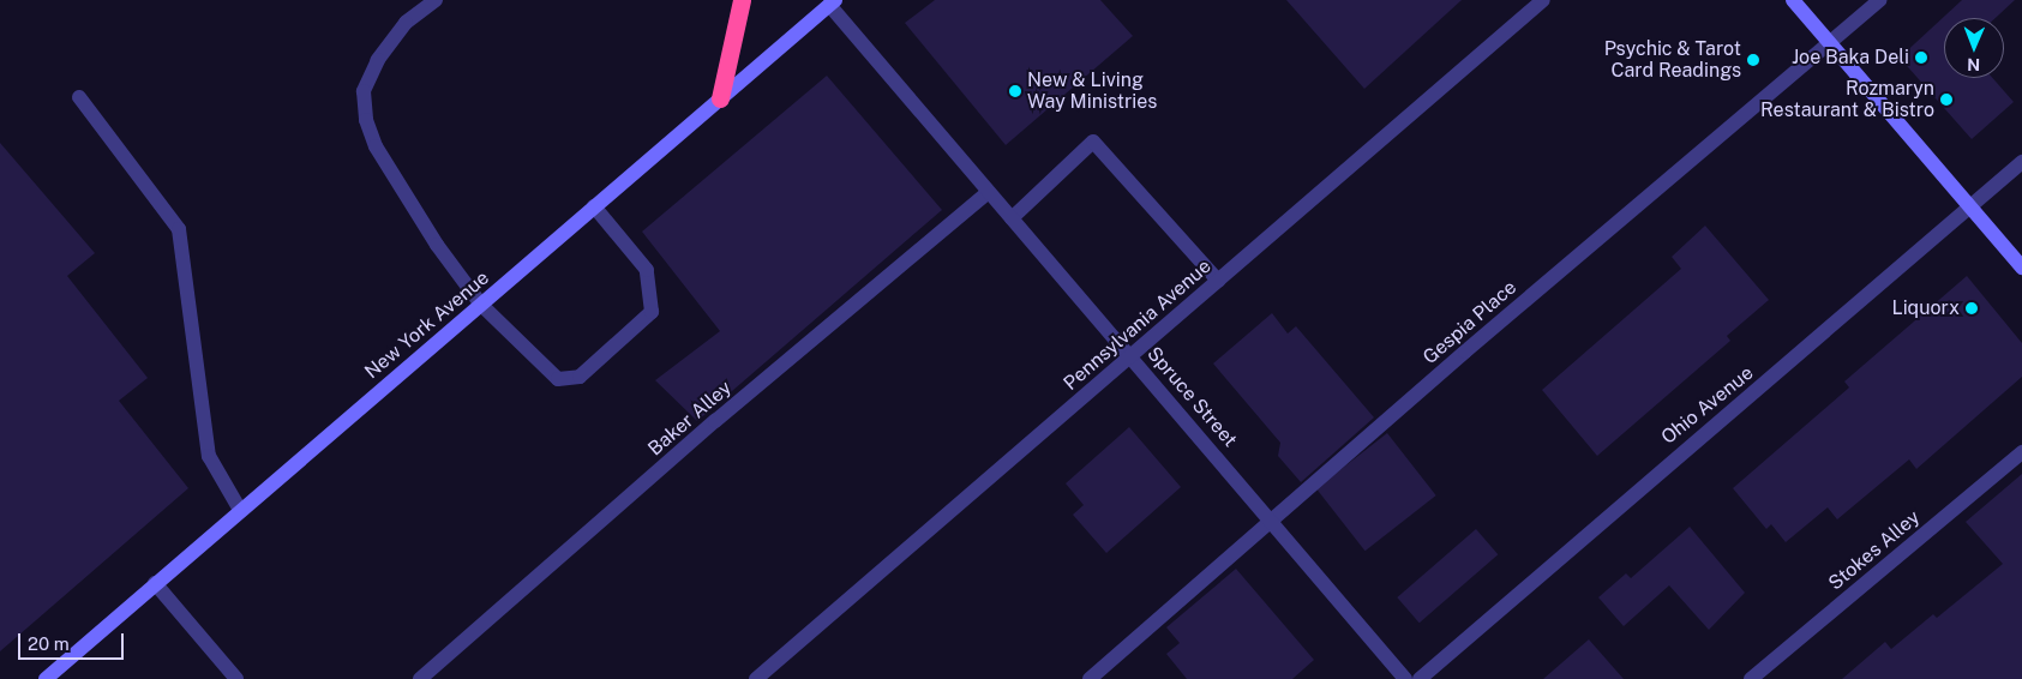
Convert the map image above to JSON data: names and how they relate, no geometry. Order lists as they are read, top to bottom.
{
  "streets": {
    "street": [
      "Gespia Place",
      "New York Avenue",
      "Pennsylvania Avenue",
      "Spruce Street",
      "Ohio Avenue",
      "Baker Alley",
      "Stokes Alley"
    ]
  },
  "crossings": [
    ["Gespia Place", "Spruce Street"],
    ["New York Avenue", "Spruce Street"],
    ["Pennsylvania Avenue", "Spruce Street"],
    ["Spruce Street", "Baker Alley"]
  ],
  "places": [
    "Joe Baka Deli",
    "Psychic & Tarot Card Readings",
    "New & Living Way Ministries",
    "Rozmaryn Restaurant & Bistro",
    "Liquorx"
  ],
  "scale_bar": "20 m",
  "north": "bottom"
}
